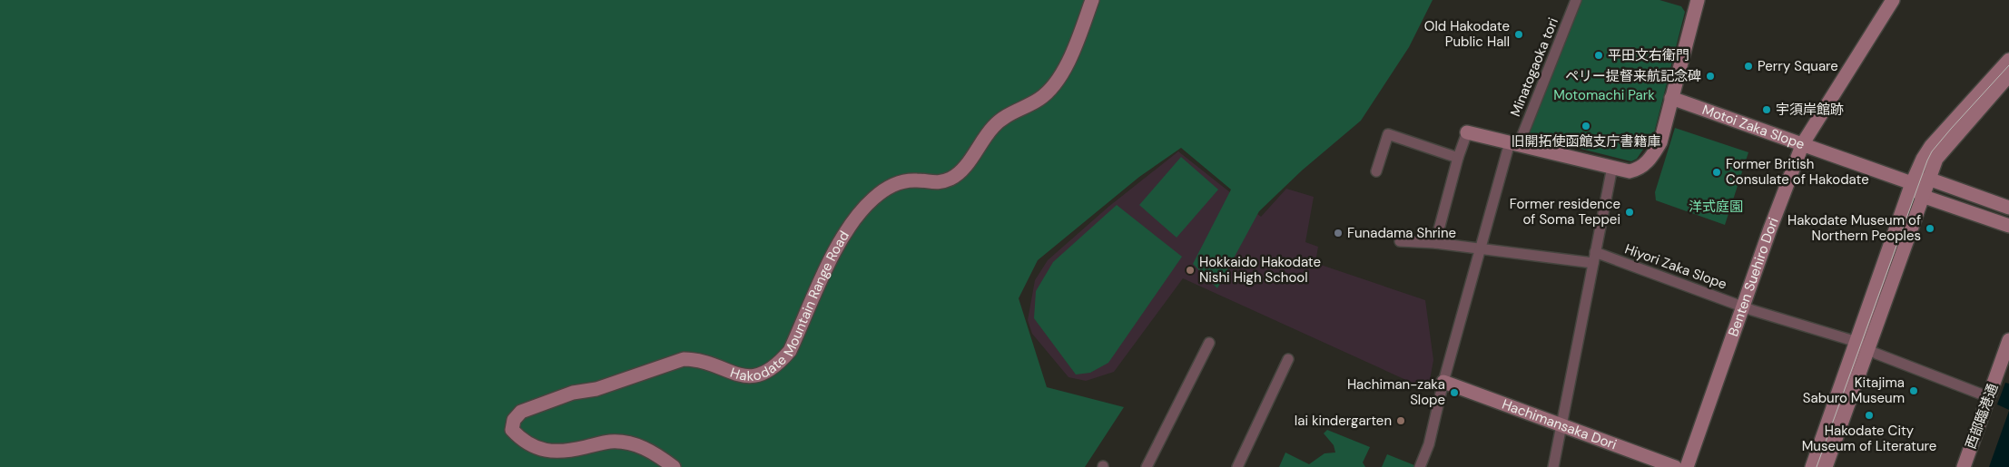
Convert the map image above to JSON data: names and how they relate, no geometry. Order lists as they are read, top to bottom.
{
  "streets": {
    "main road": [
      "Motoi Zaka Slope",
      "Benten Suehiro Dori",
      "Hakodate Mountain Range Road",
      "西部臨港通",
      "Hachimansaka Dori"
    ],
    "street": ["Minatogaoka tori", "Hiyori Zaka Slope"]
  },
  "crossings": [
    ["Minatogaoka tori", "Hachimansaka Dori"],
    ["Motoi Zaka Slope", "Benten Suehiro Dori"],
    ["Hiyori Zaka Slope", "Benten Suehiro Dori"],
    ["Hiyori Zaka Slope", "西部臨港通"]
  ],
  "parks": ["Motomachi Park", "洋式庭園"],
  "places": [
    "Old Hakodate Public Hall",
    "平田文右衛門",
    "Perry Square",
    "ペリー提督来航記念碑",
    "宇須岸館跡",
    "旧開拓使函館支庁書籍庫",
    "Former British Consulate of Hakodate",
    "Former residence of Soma Teppei",
    "Hakodate Museum of Northern Peoples",
    "Funadama Shrine",
    "Hokkaido Hakodate Nishi High School",
    "Kitajima Saburo Museum",
    "Hachiman-zaka Slope",
    "Hakodate City Museum of Literature",
    "Iai kindergarten"
  ]
}
